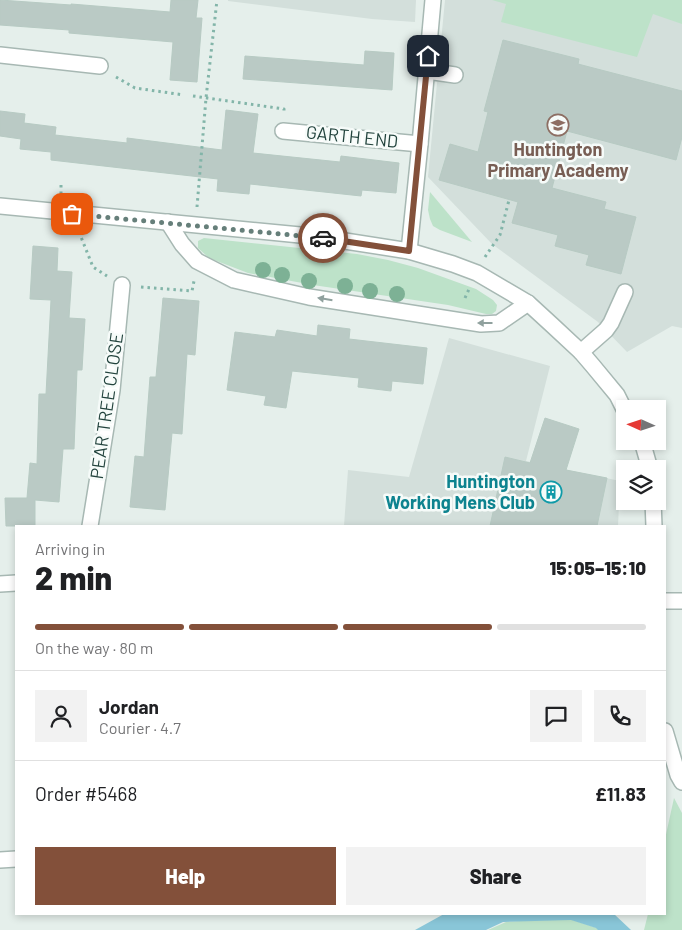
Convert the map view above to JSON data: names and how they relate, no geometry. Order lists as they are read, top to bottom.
{
  "streets": {
    "street": ["GARTH END", "PEAR TREE CLOSE"]
  },
  "places": {
    "school or university": ["Huntington Primary Academy"],
    "building": ["Huntington Working Mens Club"]
  },
  "north": "left",
  "page": {
    "heading": ["2 min", "Arriving in", "15:05–15:10"],
    "panel": [
      "Jordan",
      "Courier · 4.7",
      "Order #5468",
      "£11.83"
    ],
    "bar": "On the way · 80 m",
    "buttons": ["Help", "Share"]
  }
}
